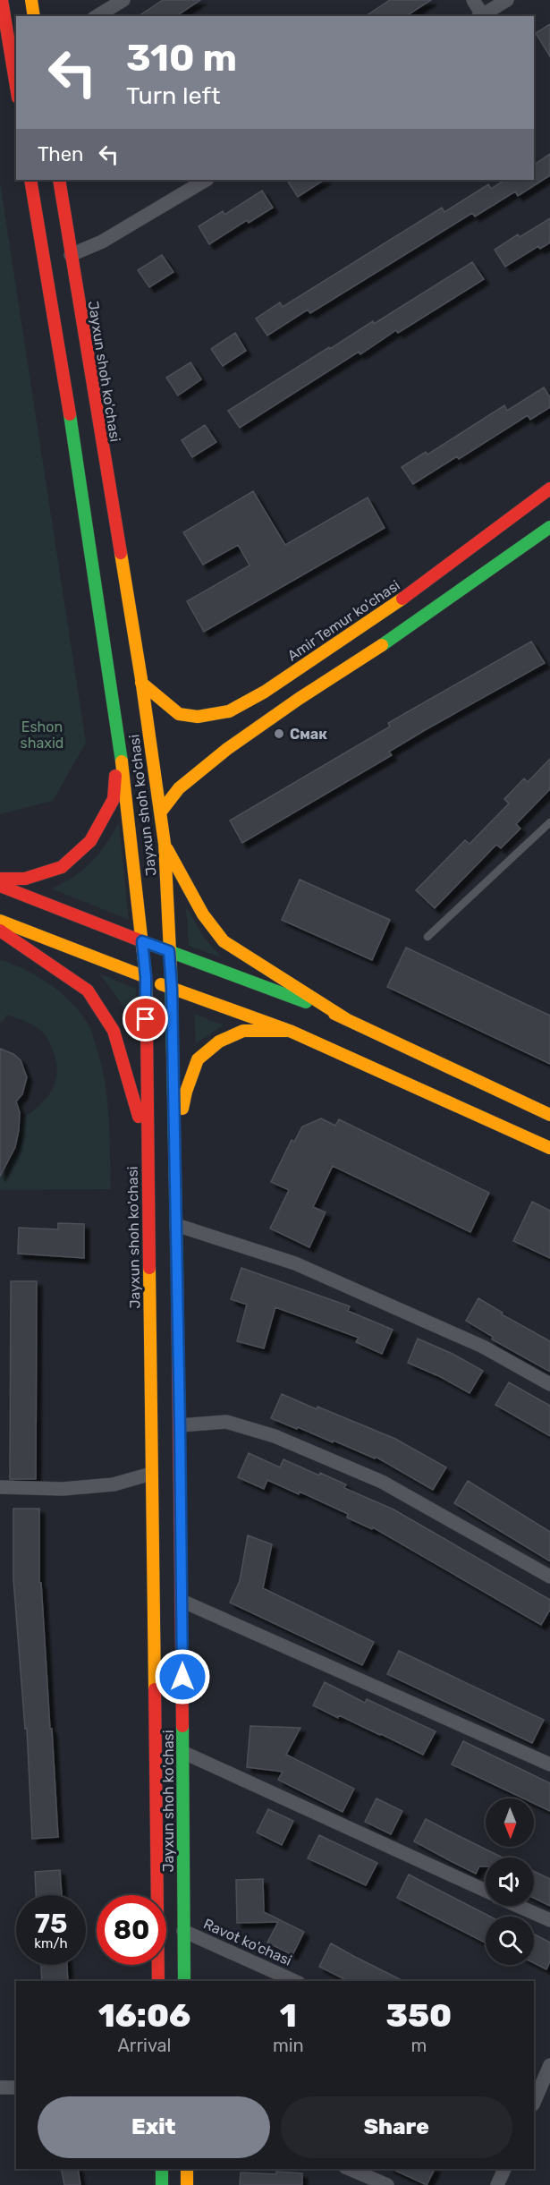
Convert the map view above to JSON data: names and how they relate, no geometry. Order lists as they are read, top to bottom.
{
  "streets": {
    "main road": ["Jayxun shoh ko'chasi", "Amir Temur ko'chasi"],
    "street": ["Ravot ko'chasi"]
  },
  "crossings": [
    ["Jayxun shoh ko'chasi", "Amir Temur ko'chasi"],
    ["Jayxun shoh ko'chasi", "Ravot ko'chasi"]
  ],
  "parks": ["Eshon shaxid"],
  "places": ["Смак"],
  "north": "bottom",
  "page": {
    "turn": ["310 m", "Turn left"],
    "then": "Then",
    "speed": "75 km/h",
    "limit": "80",
    "eta": [
      "16:06",
      "Arrival",
      "1",
      "min",
      "350",
      "m"
    ],
    "buttons": ["Exit", "Share"]
  }
}
